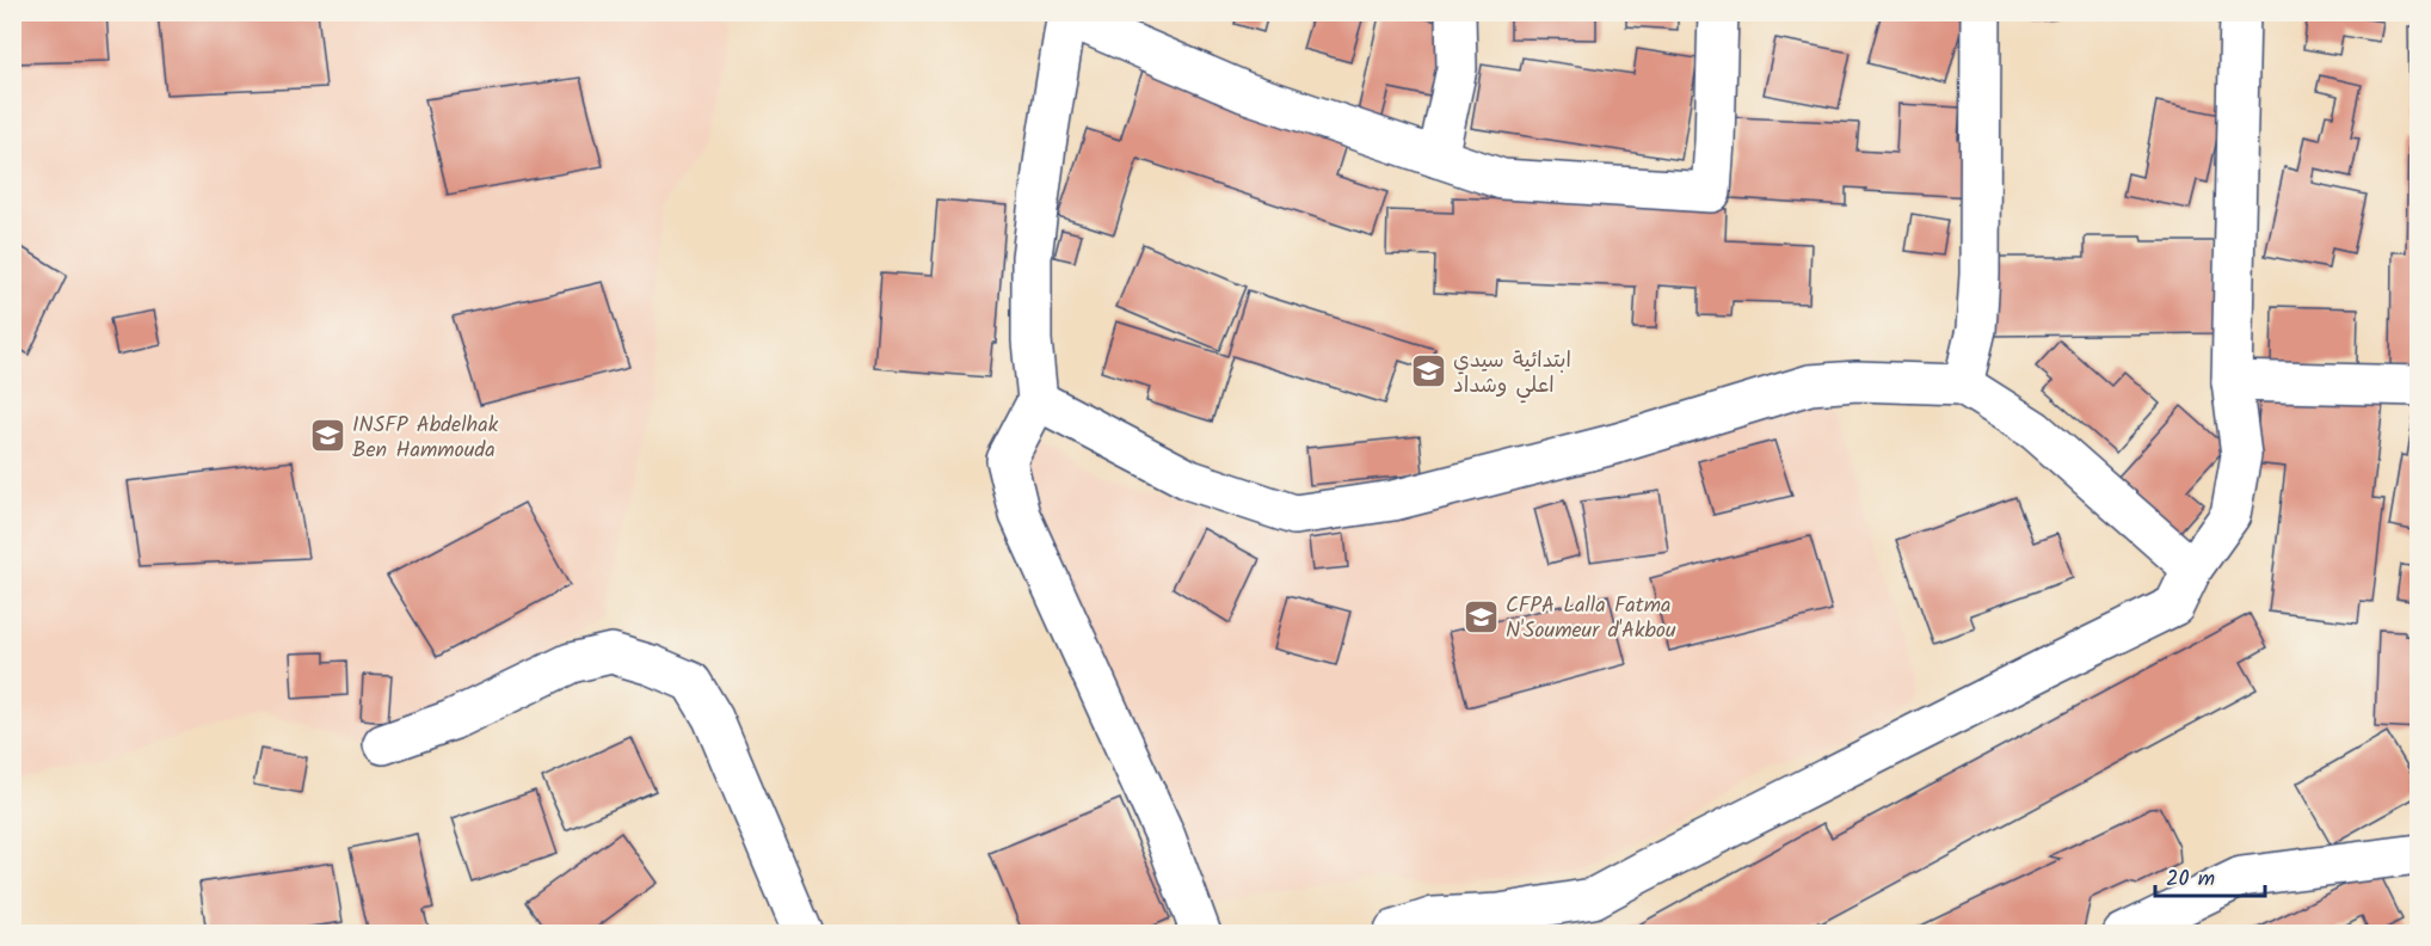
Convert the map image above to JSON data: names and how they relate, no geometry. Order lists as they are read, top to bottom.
{
  "places": {
    "school or university": ["ابتدائية سيدي اعلي وشداد", "INSFP Abdelhak Ben Hammouda", "CFPA Lalla Fatma N'Soumeur d'Akbou"]
  },
  "scale_bar": "20 m"
}
